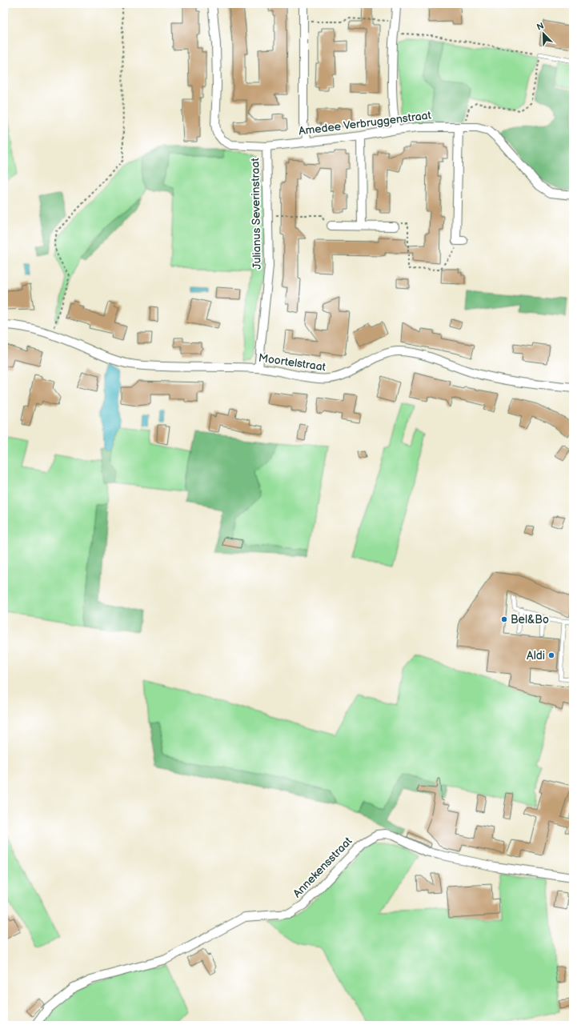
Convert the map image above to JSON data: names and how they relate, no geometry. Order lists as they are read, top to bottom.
{
  "streets": {
    "street": [
      "Amedee Verbruggenstraat",
      "Julianus Severinstraat",
      "Moortelstraat",
      "Annekensstraat"
    ]
  },
  "crossings": [
    ["Amedee Verbruggenstraat", "Julianus Severinstraat"],
    ["Julianus Severinstraat", "Moortelstraat"]
  ],
  "places": ["Bel&Bo", "Aldi"],
  "north": "top left"
}
